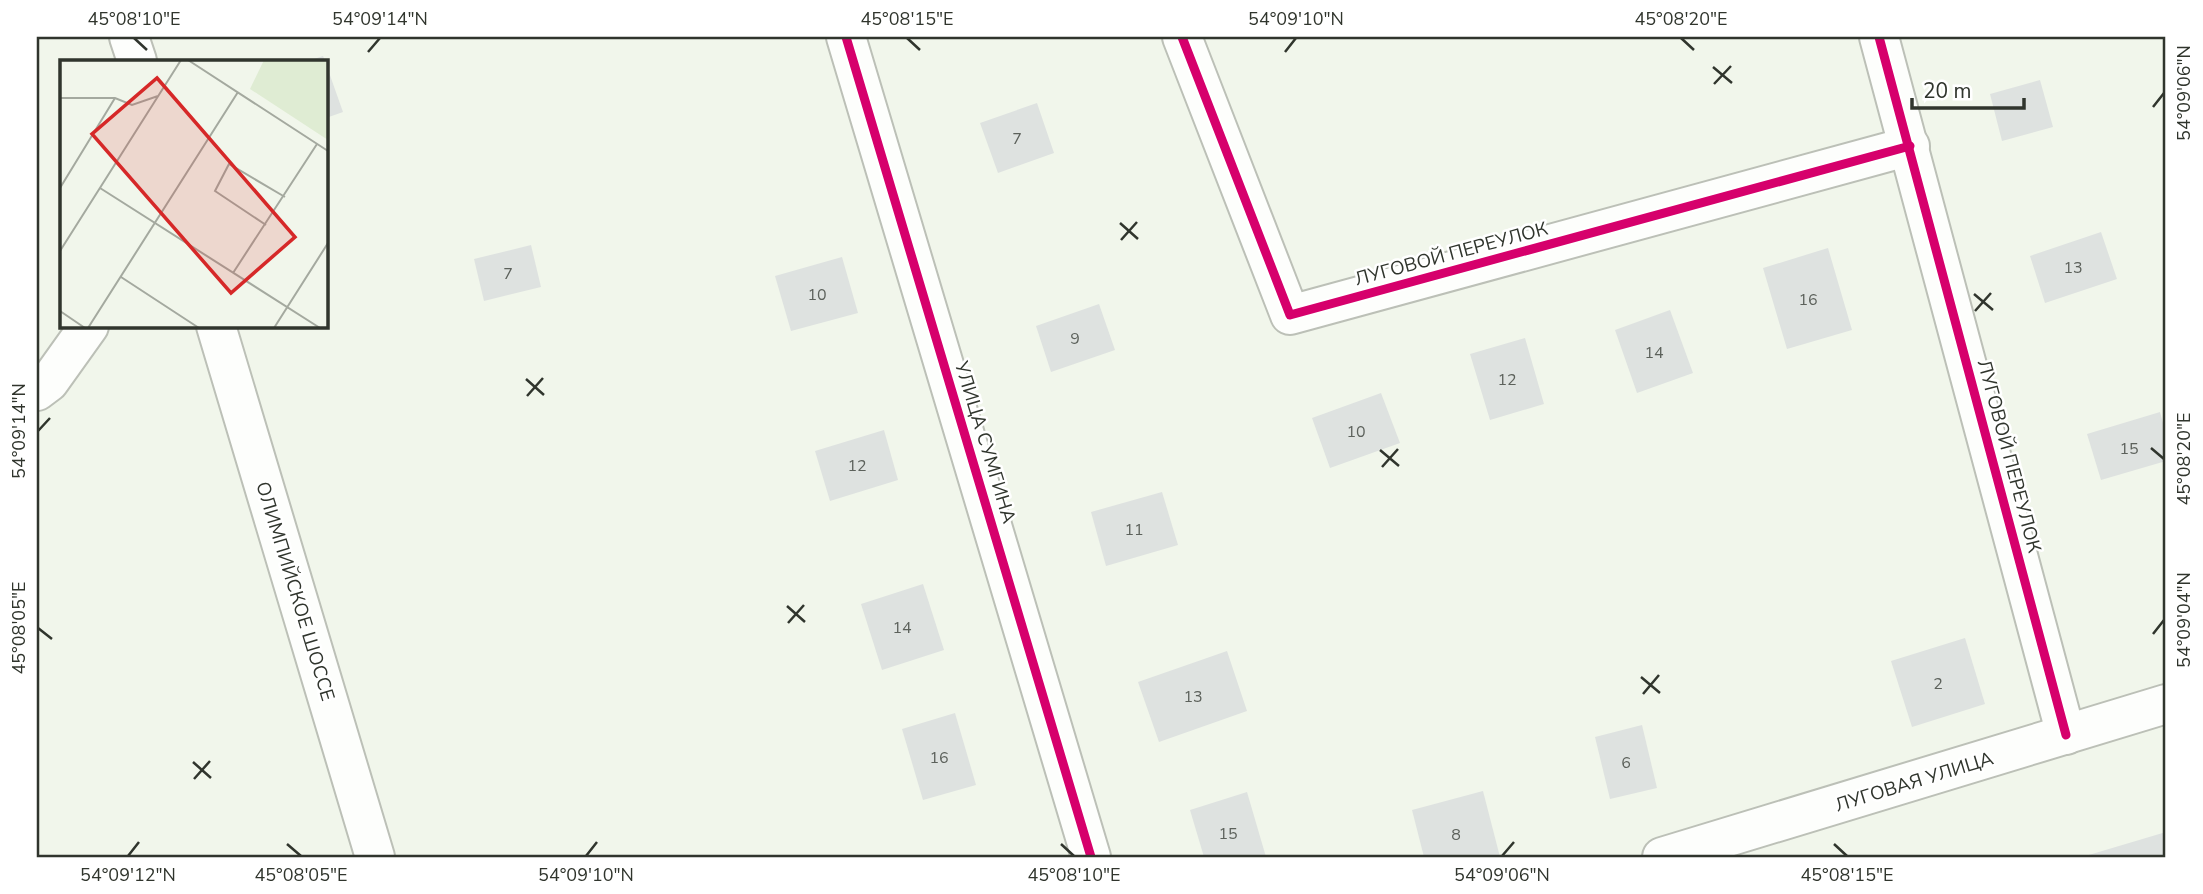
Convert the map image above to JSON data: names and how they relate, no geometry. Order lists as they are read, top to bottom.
{
  "streets": {
    "street": [
      "ЛУГОВОЙ ПЕРЕУЛОК",
      "УЛИЦА СУМГИНА",
      "ОЛИМПИЙСКОЕ ШОССЕ",
      "ЛУГОВАЯ УЛИЦА"
    ]
  },
  "crossings": [
    ["ЛУГОВОЙ ПЕРЕУЛОК", "ЛУГОВАЯ УЛИЦА"]
  ],
  "house_numbers": [
    "7",
    "13",
    "7",
    "10",
    "16",
    "9",
    "14",
    "12",
    "10",
    "15",
    "12",
    "11",
    "14",
    "2",
    "13",
    "16",
    "6",
    "15",
    "8"
  ],
  "scale_bar": "20 m",
  "coordinates": [
    "45°08'10\"E",
    "54°09'14\"N",
    "45°08'15\"E",
    "54°09'10\"N",
    "45°08'20\"E",
    "54°09'06\"N",
    "54°09'04\"N",
    "45°08'05\"E",
    "54°09'12\"N"
  ]
}
